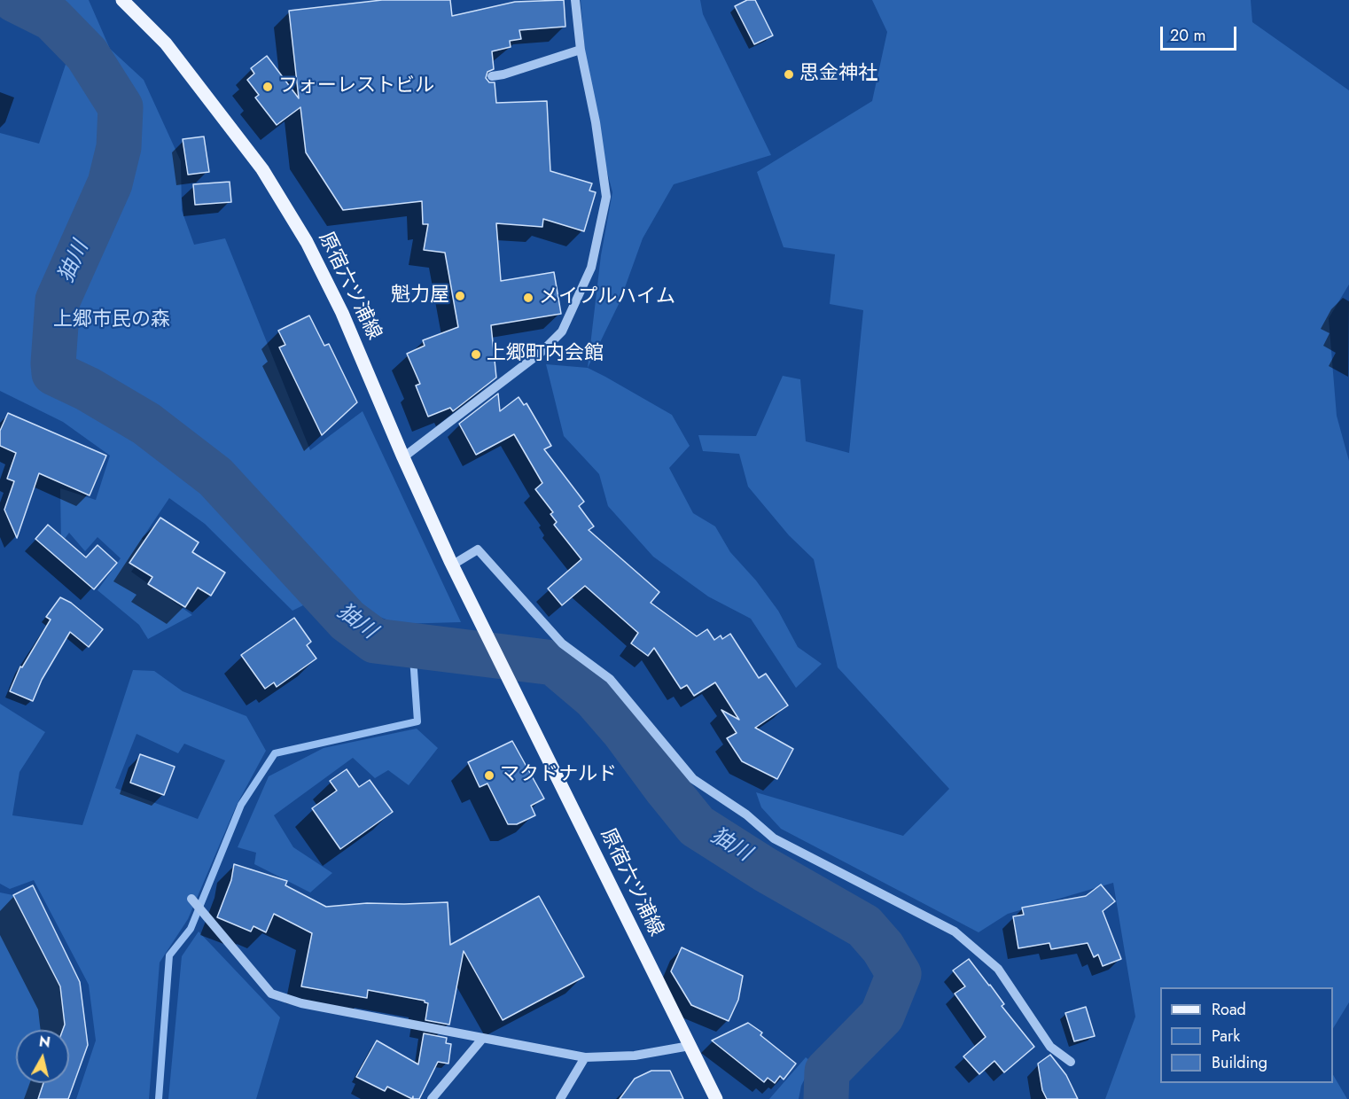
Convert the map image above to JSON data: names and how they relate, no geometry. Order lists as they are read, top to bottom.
{
  "streets": {
    "main road": ["原宿六ツ浦線"]
  },
  "water": ["㹨川"],
  "parks": ["上郷市民の森"],
  "places": [
    "思金神社",
    "フォーレストビル",
    "魁力屋",
    "メイプルハイム",
    "上郷町内会館",
    "マクドナルド"
  ],
  "legend": ["Road", "Park", "Building"],
  "scale_bar": "20 m",
  "north": "top"
}
